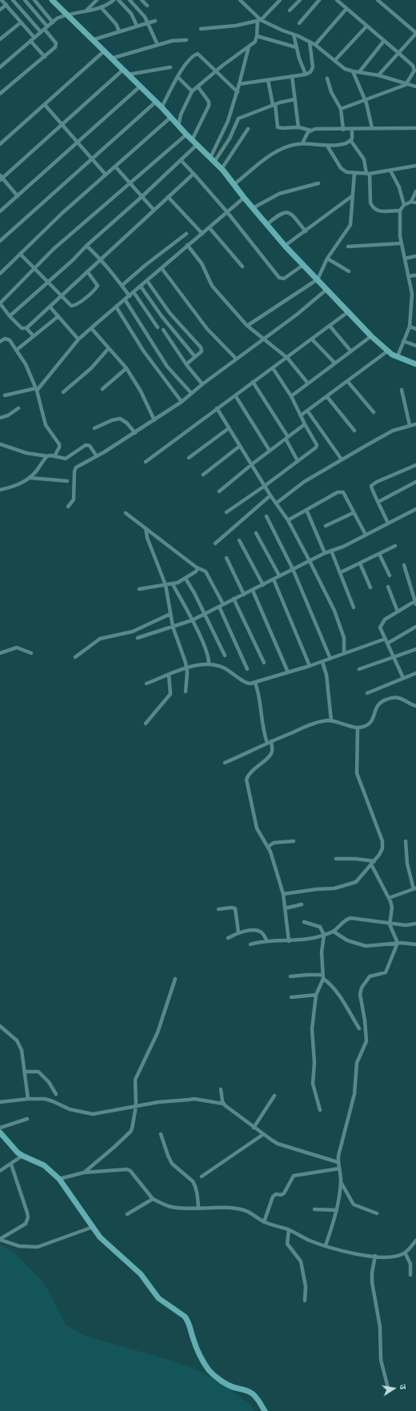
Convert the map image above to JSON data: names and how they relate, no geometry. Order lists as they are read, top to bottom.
{
  "north": "right"
}
